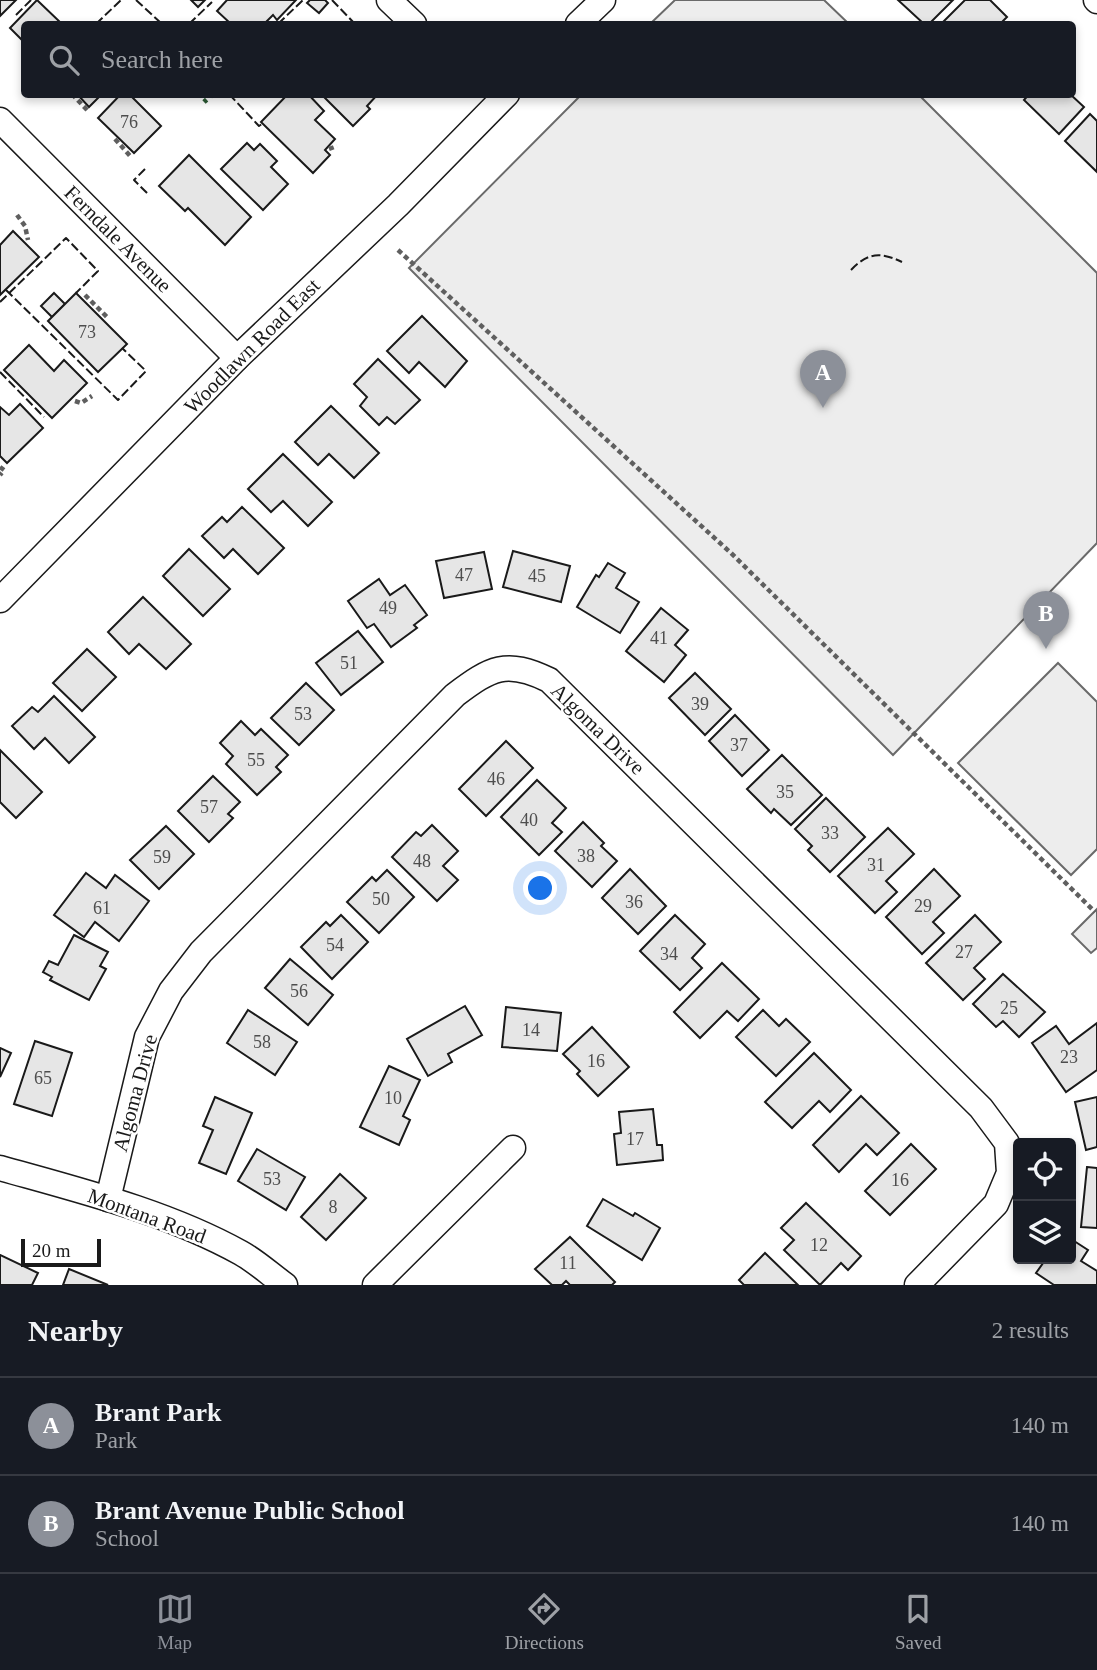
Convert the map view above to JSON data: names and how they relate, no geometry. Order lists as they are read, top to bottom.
{
  "streets": {
    "street": [
      "Ferndale Avenue",
      "Woodlawn Road East",
      "Algoma Drive",
      "Montana Road"
    ]
  },
  "crossings": [
    ["Ferndale Avenue", "Woodlawn Road East"],
    ["Algoma Drive", "Montana Road"]
  ],
  "house_numbers": [
    "76",
    "73",
    "47",
    "45",
    "49",
    "41",
    "51",
    "39",
    "53",
    "37",
    "55",
    "46",
    "35",
    "57",
    "40",
    "33",
    "38",
    "59",
    "48",
    "31",
    "50",
    "36",
    "29",
    "61",
    "54",
    "27",
    "34",
    "56",
    "25",
    "14",
    "58",
    "23",
    "16",
    "65",
    "10",
    "17",
    "53",
    "16",
    "8",
    "12",
    "11"
  ],
  "scale_bar": "20 m",
  "page": {
    "search": "Search here",
    "pins": ["A", "B"],
    "scale": "20 m",
    "heading": ["Nearby", "2 results"],
    "list": [
      {
        "mark": "A",
        "name": "Brant Park",
        "note": "Park",
        "value": "140 m"
      },
      {
        "mark": "B",
        "name": "Brant Avenue Public School",
        "note": "School",
        "value": "140 m"
      }
    ],
    "nav": ["Map", "Directions", "Saved"]
  }
}
